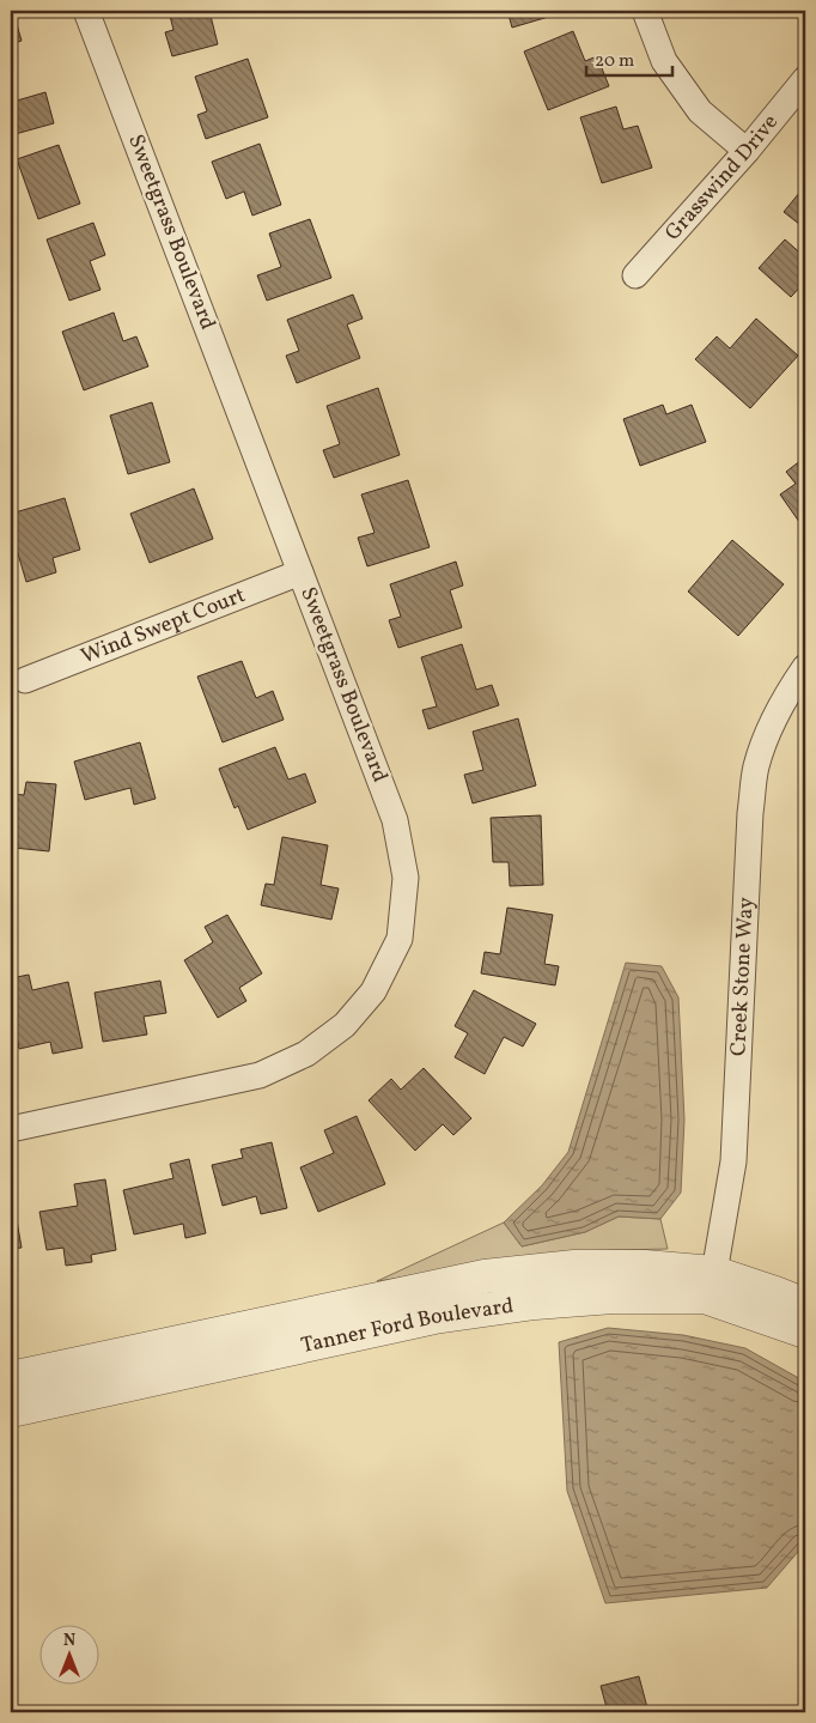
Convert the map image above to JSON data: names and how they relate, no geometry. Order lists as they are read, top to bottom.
{
  "streets": {
    "street": [
      "Grasswind Drive",
      "Sweetgrass Boulevard",
      "Wind Swept Court",
      "Creek Stone Way",
      "Tanner Ford Boulevard"
    ]
  },
  "crossings": [
    ["Sweetgrass Boulevard", "Wind Swept Court"],
    ["Creek Stone Way", "Tanner Ford Boulevard"]
  ],
  "scale_bar": "20 m",
  "north": "top"
}
